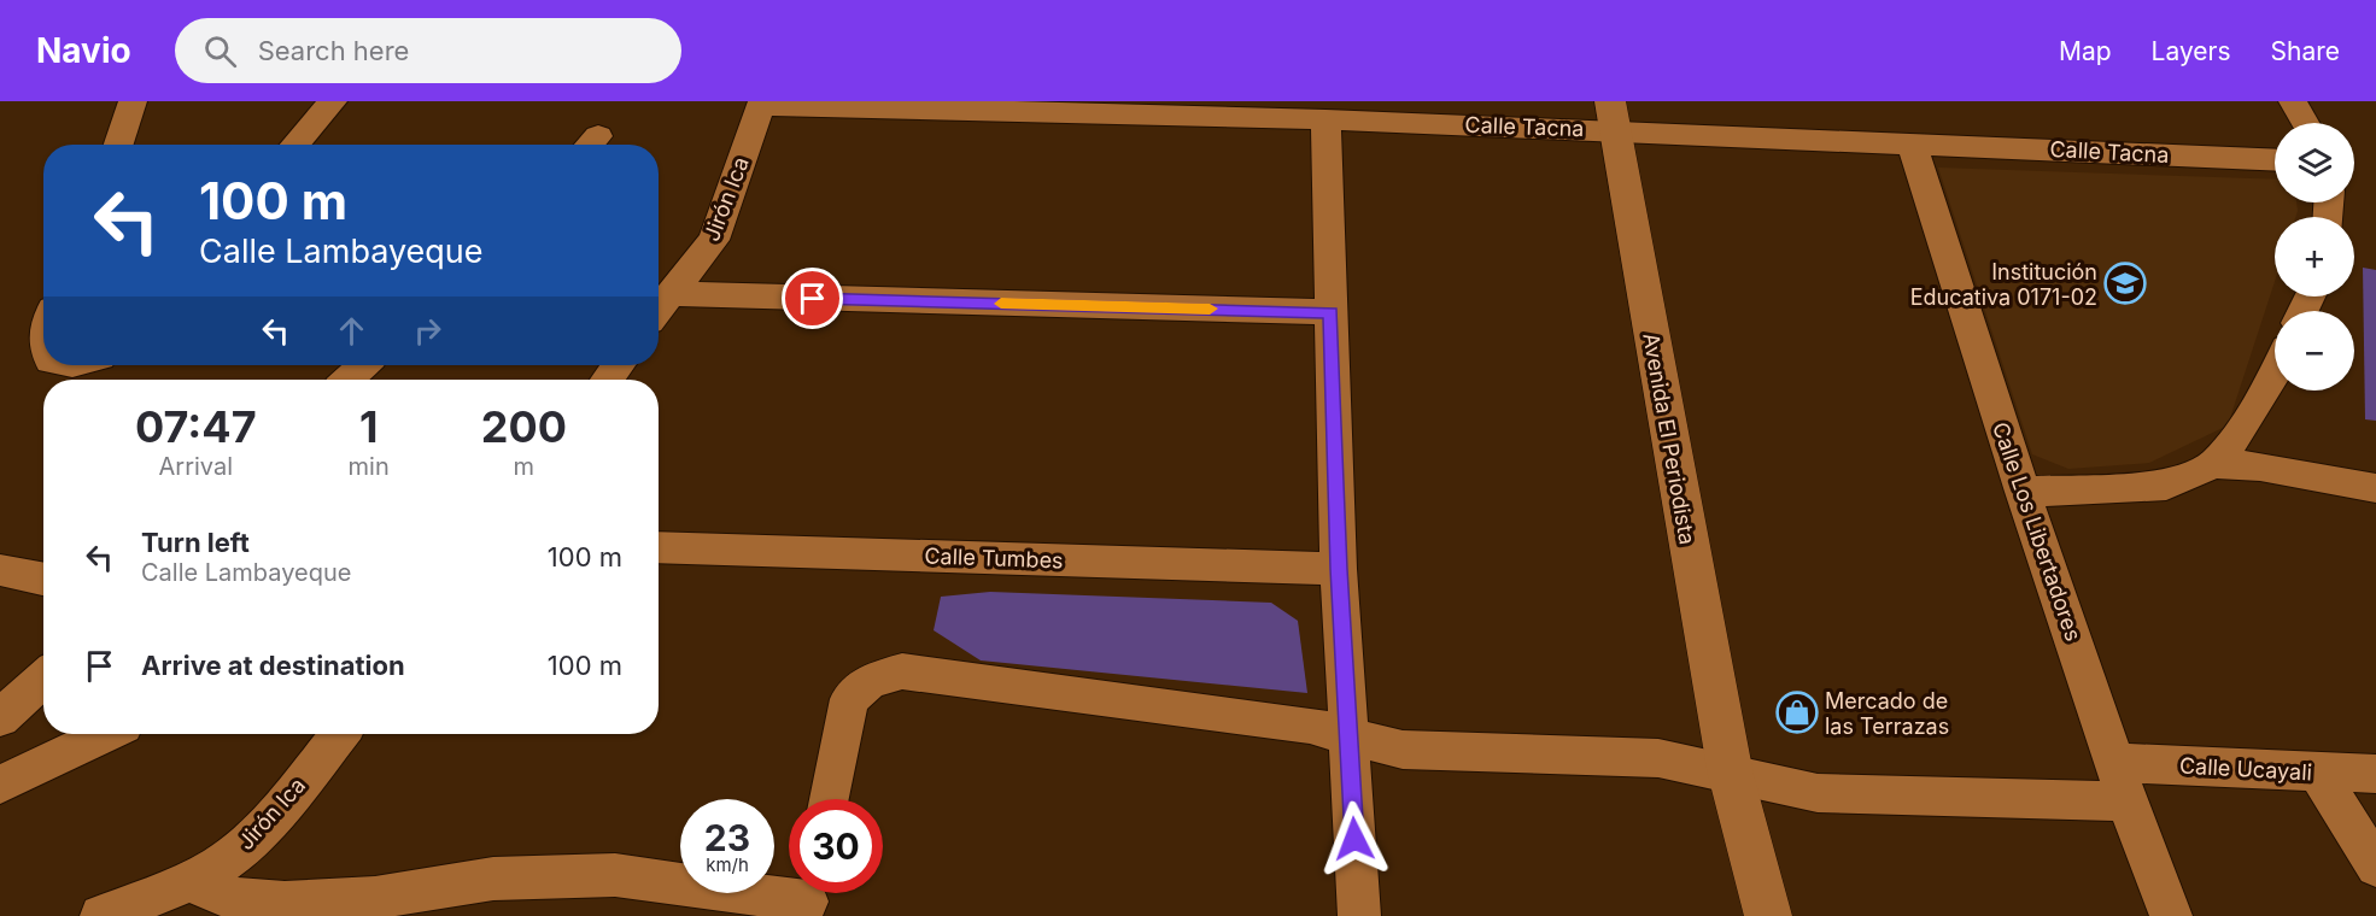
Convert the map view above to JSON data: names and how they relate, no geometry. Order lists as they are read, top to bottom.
{
  "streets": {
    "street": [
      "Calle Tacna",
      "Jirón Ica",
      "Avenida El Periodista",
      "Calle Los Libertadores",
      "Calle Tumbes",
      "Calle Ucayali"
    ]
  },
  "crossings": [
    ["Calle Tacna", "Jirón Ica"],
    ["Calle Tacna", "Avenida El Periodista"],
    ["Calle Tacna", "Calle Los Libertadores"],
    ["Calle Los Libertadores", "Calle Ucayali"]
  ],
  "places": {
    "school or university": ["Institución Educativa 0171-02"],
    "shop": ["Mercado de las Terrazas"]
  },
  "page": {
    "header": "Navio",
    "search": "Search here",
    "nav": ["Map", "Layers", "Share"],
    "map_buttons": ["+", "−"],
    "turn": ["100 m", "Calle Lambayeque"],
    "eta": [
      "07:47",
      "Arrival",
      "1",
      "min",
      "200",
      "m"
    ],
    "list": [
      {
        "name": "Turn left",
        "note": "Calle Lambayeque",
        "value": "100 m"
      },
      {
        "name": "Arrive at destination",
        "value": "100 m"
      }
    ],
    "speed": "23 km/h",
    "limit": "30"
  }
}
